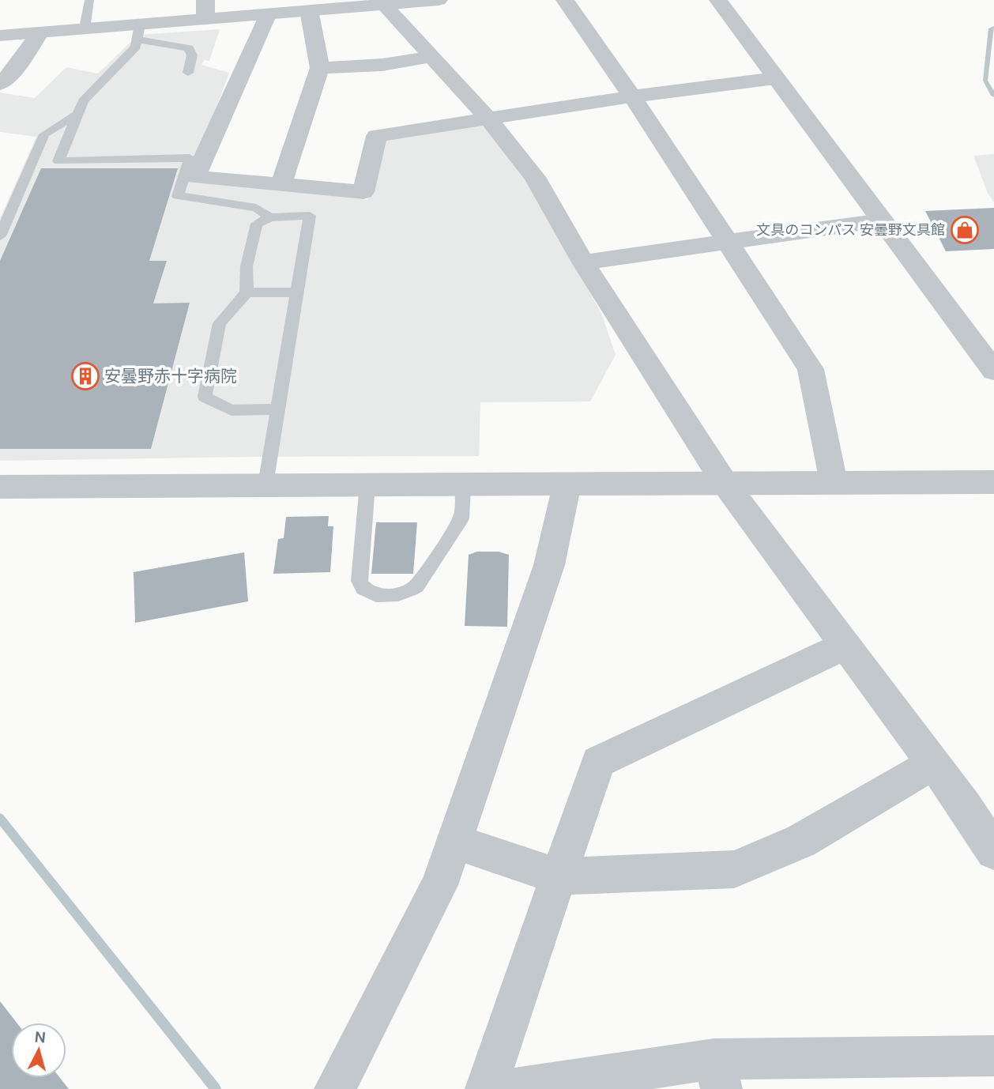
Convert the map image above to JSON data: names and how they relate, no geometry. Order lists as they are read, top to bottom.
{
  "places": {
    "shop": ["文具のコンパス 安曇野文具館"],
    "building": ["安曇野赤十字病院"]
  },
  "north": "top"
}
